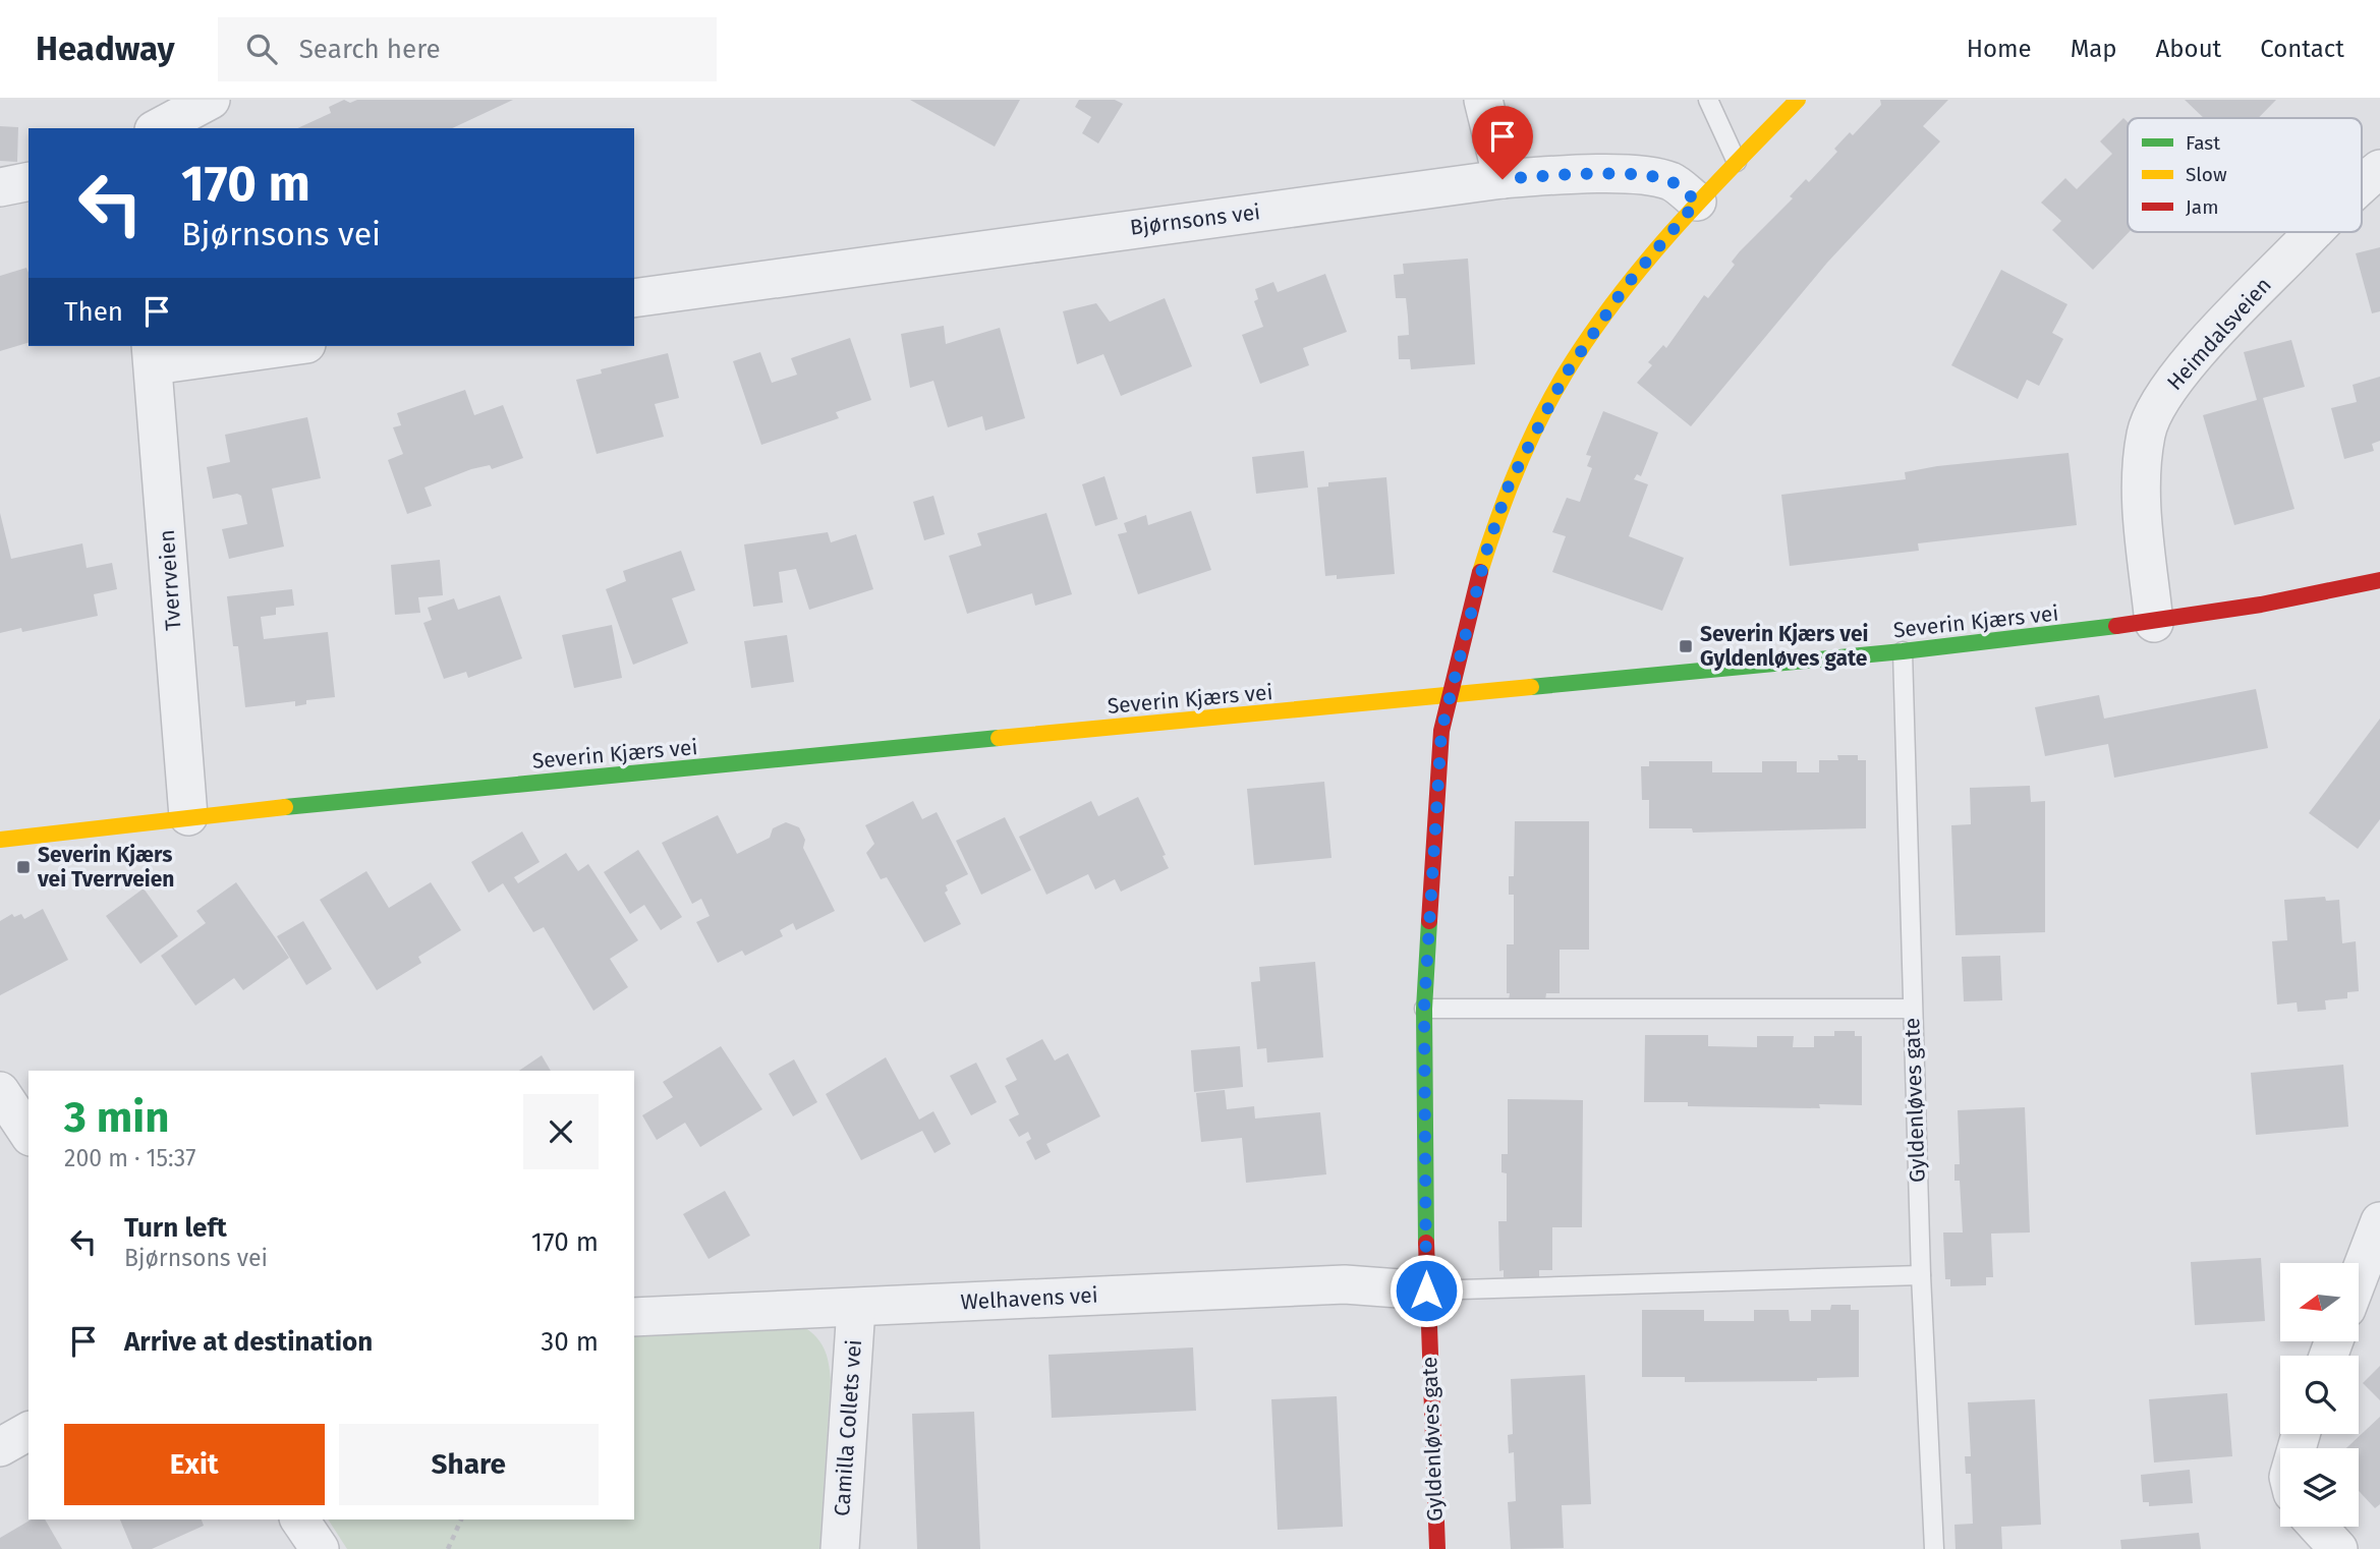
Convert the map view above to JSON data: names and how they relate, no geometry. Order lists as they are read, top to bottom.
{
  "streets": {
    "street": [
      "Bjørnsons vei",
      "Heimdalsveien",
      "Tverrveien",
      "Severin Kjærs vei",
      "Gyldenløves gate",
      "Welhavens vei",
      "Camilla Collets vei"
    ]
  },
  "crossings": [
    ["Bjørnsons vei", "Gyldenløves gate"],
    ["Heimdalsveien", "Severin Kjærs vei"],
    ["Tverrveien", "Severin Kjærs vei"],
    ["Severin Kjærs vei", "Gyldenløves gate"],
    ["Gyldenløves gate", "Welhavens vei"],
    ["Welhavens vei", "Camilla Collets vei"]
  ],
  "places": {
    "transit": ["Severin Kjærs vei Gyldenløves gate", "Severin Kjærs vei Tverrveien"]
  },
  "legend": ["Fast", "Slow", "Jam"],
  "north": "left",
  "page": {
    "header": "Headway",
    "search": "Search here",
    "nav": [
      "Home",
      "Map",
      "About",
      "Contact"
    ],
    "turn": ["170 m", "Bjørnsons vei"],
    "then": "Then",
    "heading": ["3 min", "200 m · 15:37"],
    "list": [
      {
        "name": "Turn left",
        "note": "Bjørnsons vei",
        "value": "170 m"
      },
      {
        "name": "Arrive at destination",
        "value": "30 m"
      }
    ],
    "buttons": ["Exit", "Share"]
  }
}
